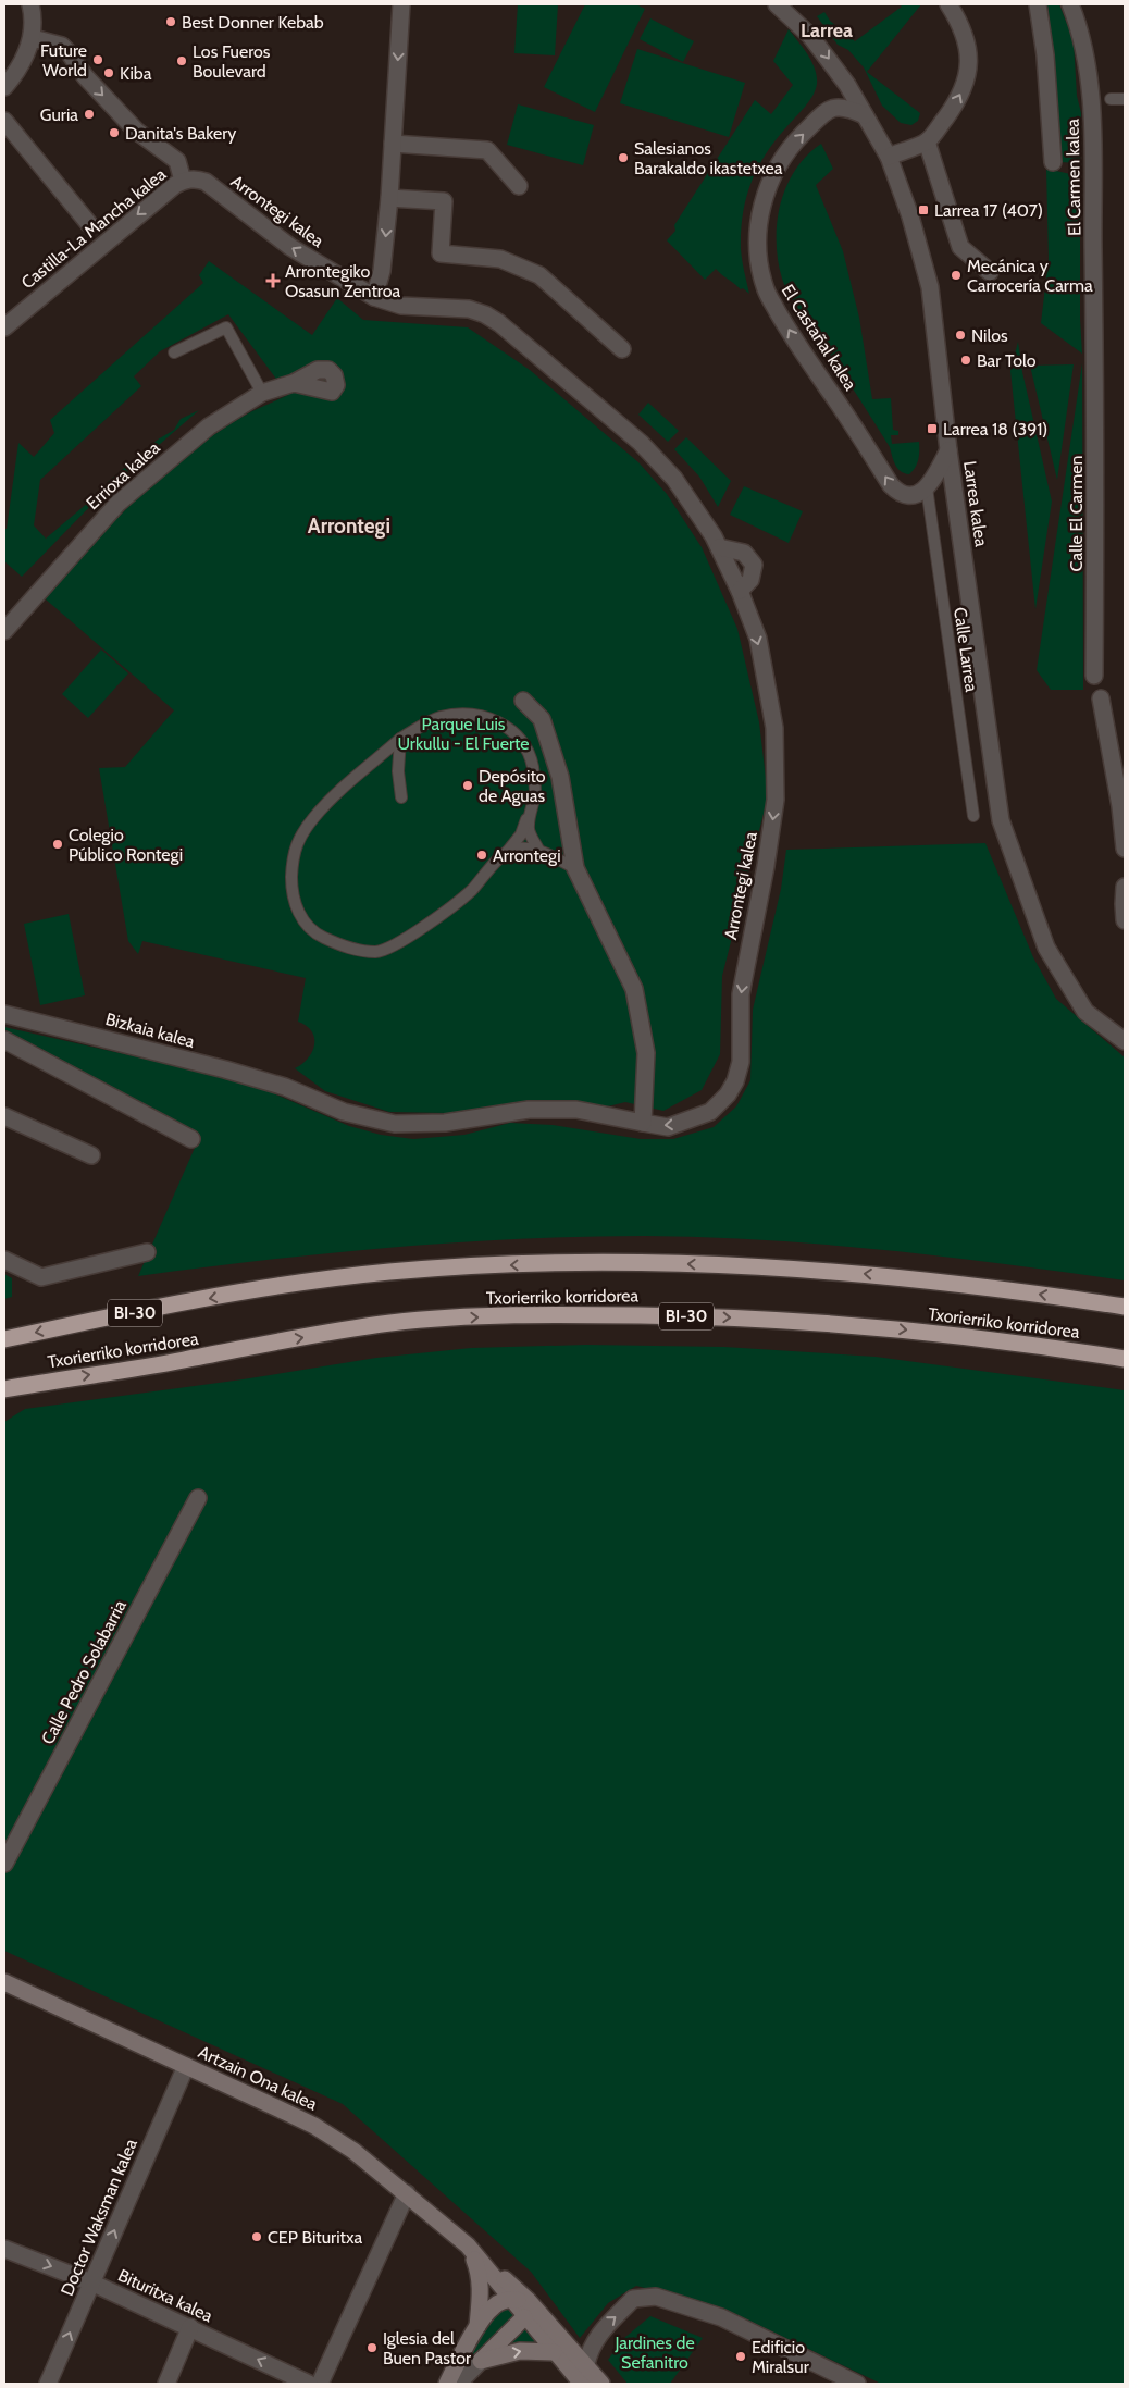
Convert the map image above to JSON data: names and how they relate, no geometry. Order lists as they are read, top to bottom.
{
  "streets": {
    "highway": ["Txorierriko korridorea", "BI-30"],
    "main road": ["Artzain Ona kalea"],
    "street": [
      "El Carmen kalea",
      "Arrontegi kalea",
      "Castilla-La Mancha kalea",
      "El Castañal kalea",
      "Errioxa kalea",
      "Larrea kalea",
      "Calle El Carmen",
      "Bizkaia kalea",
      "Calle Pedro Solabarria",
      "Doctor Waksman kalea",
      "Bituritxa kalea"
    ],
    "lane": ["Calle Larrea"]
  },
  "crossings": [
    ["El Carmen kalea", "Calle El Carmen"],
    ["Arrontegi kalea", "Castilla-La Mancha kalea"],
    ["Arrontegi kalea", "Bizkaia kalea"],
    ["El Castañal kalea", "Larrea kalea"],
    ["El Castañal kalea", "Calle Larrea"],
    ["Artzain Ona kalea", "Doctor Waksman kalea"],
    ["Doctor Waksman kalea", "Bituritxa kalea"]
  ],
  "one_way": ["Castilla-La Mancha kalea", "Doctor Waksman kalea"],
  "districts": ["Larrea", "Arrontegi"],
  "parks": ["Parque Luis Urkullu - El Fuerte", "Jardines de Sefanitro"],
  "places": {
    "other": [
      "Best Donner Kebab",
      "Future World",
      "Los Fueros Boulevard",
      "Kiba",
      "Guria",
      "Danita's Bakery",
      "Salesianos Barakaldo ikastetxea",
      "Mecánica y Carrocería Carma",
      "Nilos",
      "Bar Tolo",
      "Depósito de Aguas",
      "Colegio Público Rontegi",
      "Arrontegi",
      "CEP Bituritxa",
      "Iglesia del Buen Pastor",
      "Edificio Miralsur"
    ],
    "transit": ["Larrea 17 (407)", "Larrea 18 (391)"],
    "health": ["Arrontegiko Osasun Zentroa"]
  }
}
